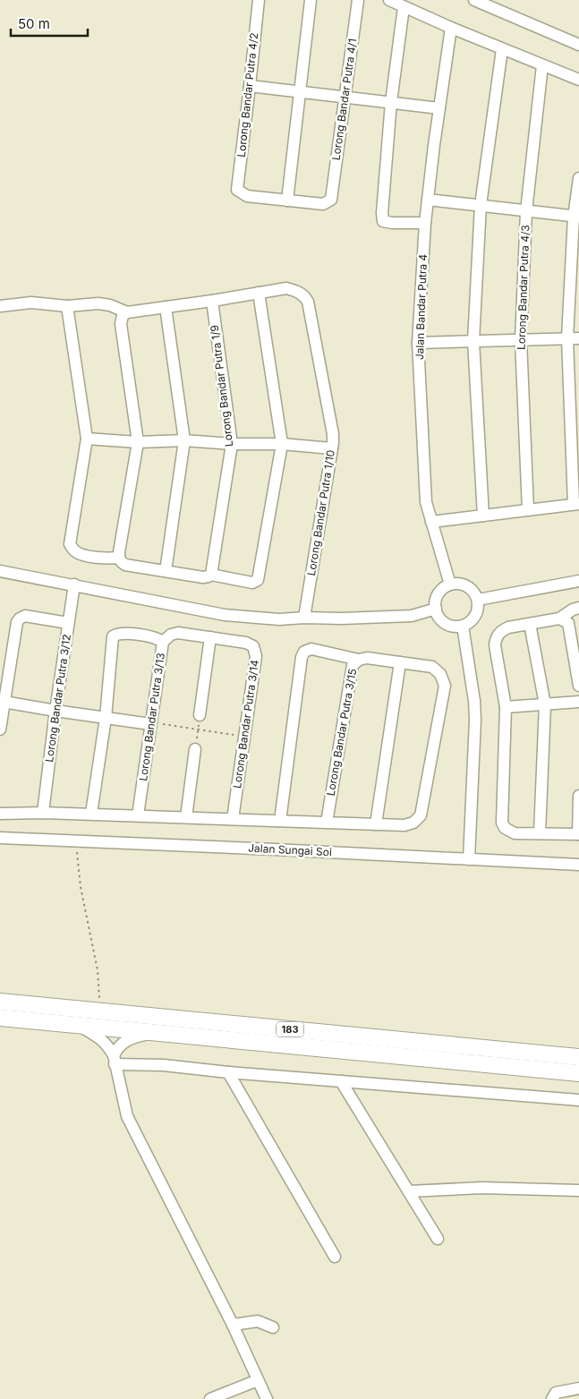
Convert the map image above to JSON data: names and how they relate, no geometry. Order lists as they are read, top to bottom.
{
  "streets": {
    "highway": ["183"],
    "street": [
      "Lorong Bandar Putra 4/2",
      "Lorong Bandar Putra 4/1",
      "Lorong Bandar Putra 4/3",
      "Jalan Bandar Putra 4",
      "Lorong Bandar Putra 1/9",
      "Lorong Bandar Putra 1/10",
      "Lorong Bandar Putra 3/12",
      "Lorong Bandar Putra 3/13",
      "Lorong Bandar Putra 3/14",
      "Lorong Bandar Putra 3/15",
      "Jalan Sungai Soi"
    ]
  },
  "crossings": [
    ["Lorong Bandar Putra 4/2", "Lorong Bandar Putra 4/1"],
    ["Lorong Bandar Putra 3/13", "Lorong Bandar Putra 3/14"]
  ],
  "scale_bar": "50 m"
}
